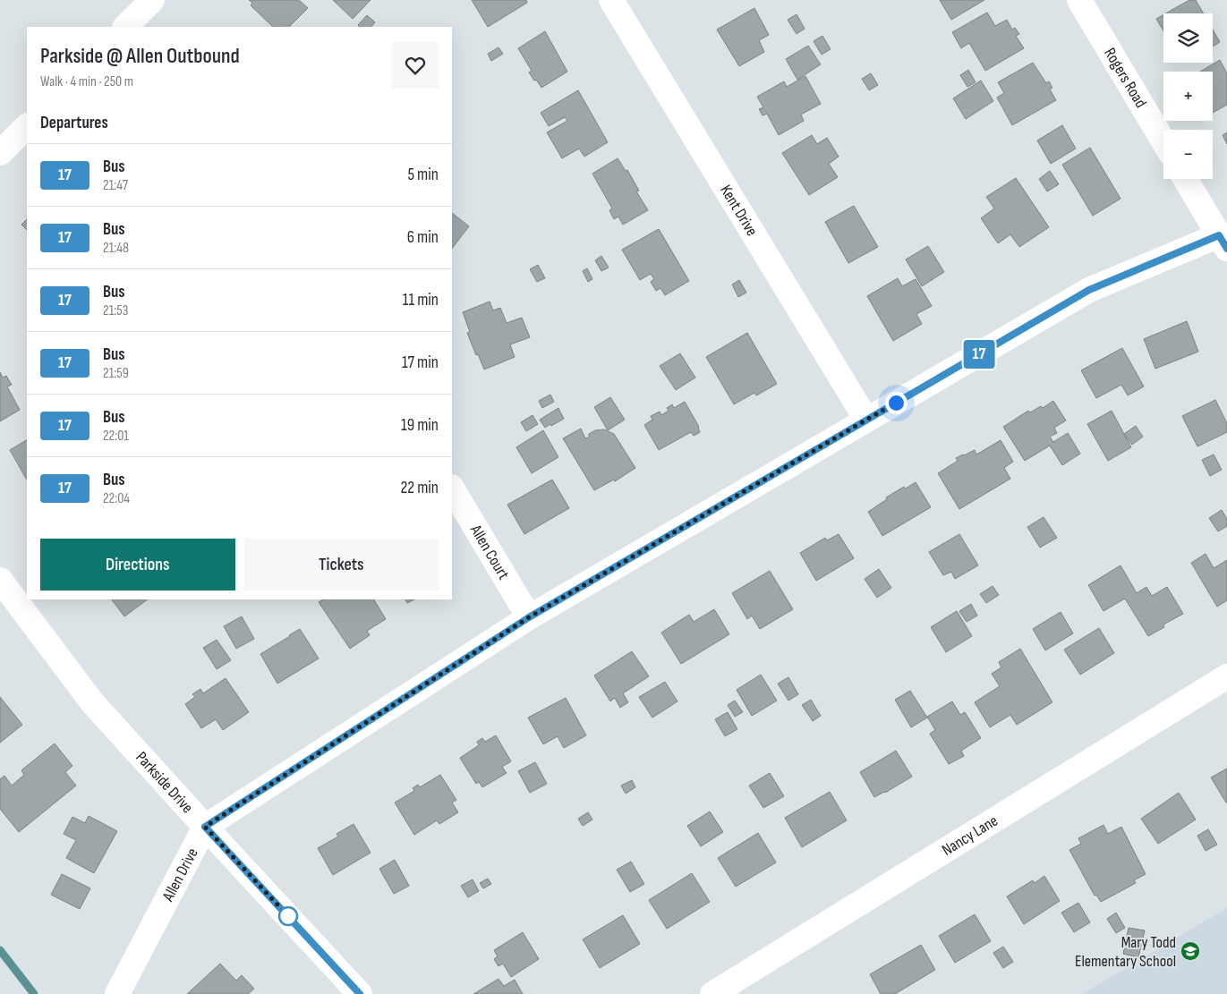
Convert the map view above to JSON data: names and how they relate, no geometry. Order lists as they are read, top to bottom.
{
  "streets": {
    "street": [
      "Rogers Road",
      "Kent Drive",
      "Allen Court",
      "Parkside Drive",
      "Nancy Lane",
      "Allen Drive"
    ]
  },
  "crossings": [
    ["Kent Drive", "Allen Drive"],
    ["Allen Court", "Allen Drive"],
    ["Parkside Drive", "Allen Drive"]
  ],
  "places": {
    "school or university": ["Mary Todd Elementary School"]
  },
  "lines": ["bus line 17"],
  "page": {
    "on_map": "17",
    "map_buttons": ["+", "−"],
    "heading": [
      ["Parkside @ Allen Outbound", "Walk · 4 min · 250 m"],
      "Departures"
    ],
    "list": [
      {
        "mark": "17",
        "name": "Bus",
        "note": "21:47",
        "value": "5 min"
      },
      {
        "mark": "17",
        "name": "Bus",
        "note": "21:48",
        "value": "6 min"
      },
      {
        "mark": "17",
        "name": "Bus",
        "note": "21:53",
        "value": "11 min"
      },
      {
        "mark": "17",
        "name": "Bus",
        "note": "21:59",
        "value": "17 min"
      },
      {
        "mark": "17",
        "name": "Bus",
        "note": "22:01",
        "value": "19 min"
      },
      {
        "mark": "17",
        "name": "Bus",
        "note": "22:04",
        "value": "22 min"
      }
    ],
    "buttons": ["Directions", "Tickets"]
  }
}
